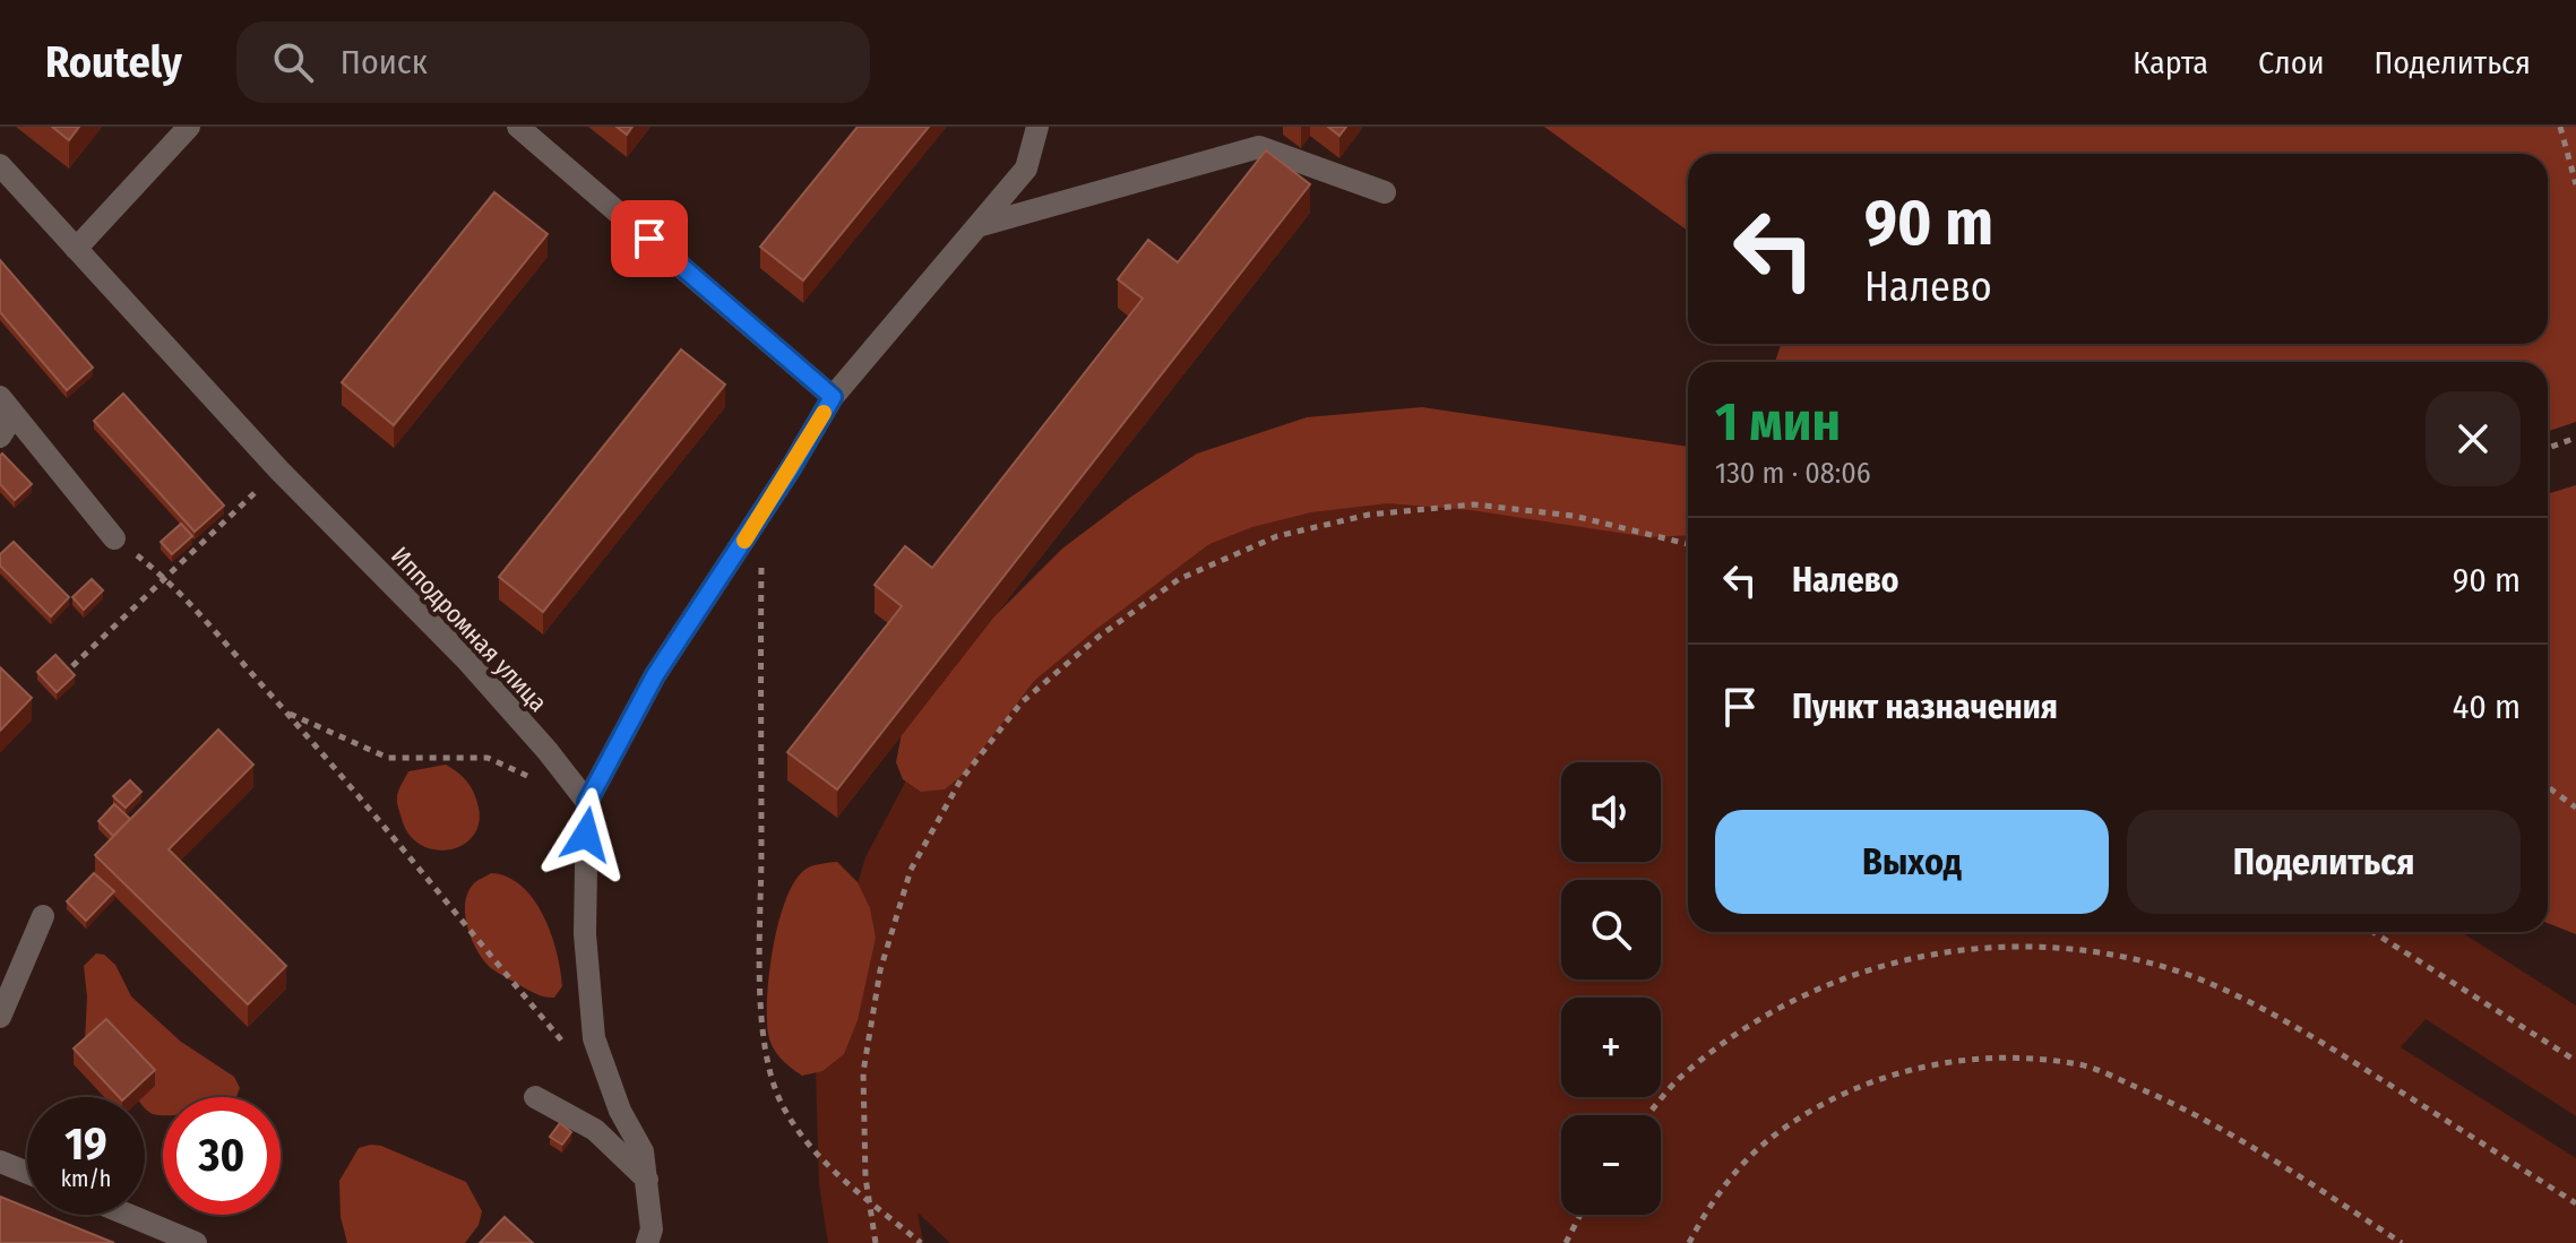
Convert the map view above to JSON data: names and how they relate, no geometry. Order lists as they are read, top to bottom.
{
  "streets": {
    "street": ["Ипподромная улица"]
  },
  "page": {
    "header": "Routely",
    "search": "Поиск",
    "nav": ["Карта", "Слои", "Поделиться"],
    "turn": ["90 m", "Налево"],
    "heading": ["1 мин", "130 m · 08:06"],
    "list": [
      {
        "name": "Налево",
        "value": "90 m"
      },
      {
        "name": "Пункт назначения",
        "value": "40 m"
      }
    ],
    "map_buttons": ["+", "−"],
    "buttons": ["Выход", "Поделиться"],
    "speed": "19 km/h",
    "limit": "30"
  }
}
